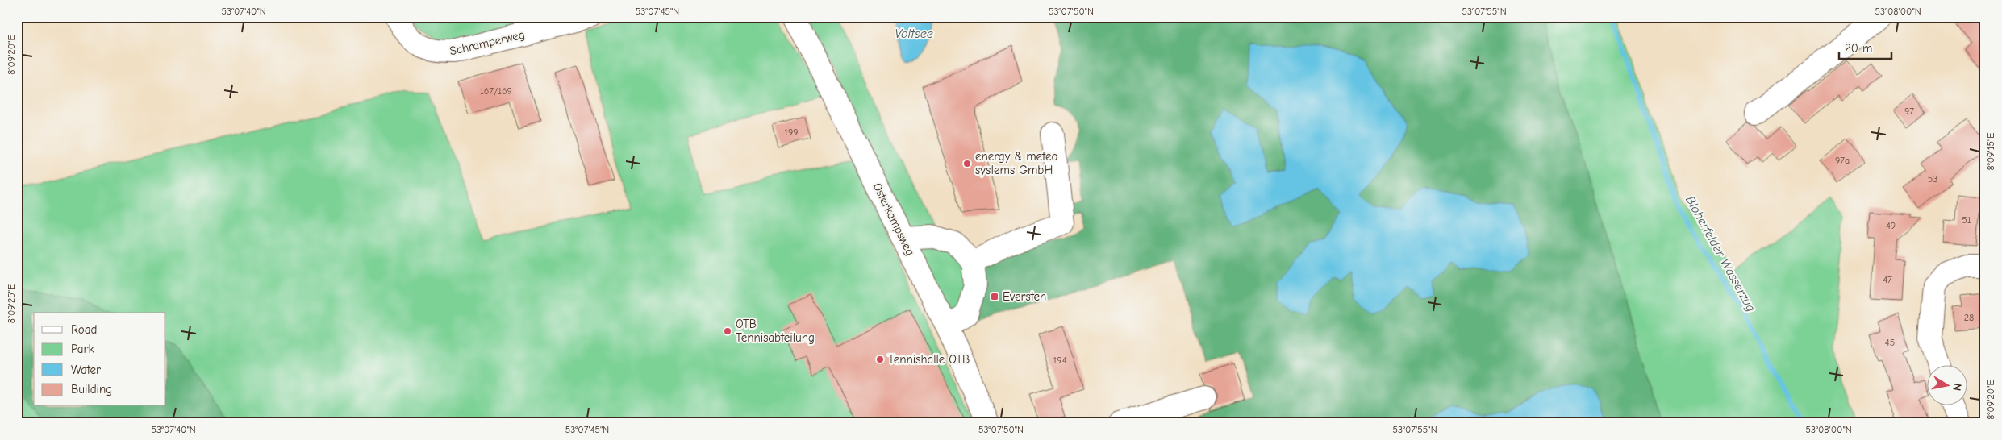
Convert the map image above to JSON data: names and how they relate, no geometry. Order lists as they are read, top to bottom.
{
  "streets": {
    "street": ["Schramperweg", "Osterkampsweg"]
  },
  "water": ["Voltsee", "Bloherfelder Wasserzug"],
  "places": {
    "other": ["energy & meteo systems GmbH", "OTB Tennisabteilung", "Tennishalle OTB"],
    "transit": ["Eversten"]
  },
  "house_numbers": [
    "167/169",
    "97",
    "199",
    "97a",
    "53",
    "51",
    "49",
    "47",
    "28",
    "45",
    "194"
  ],
  "legend": [
    "Road",
    "Park",
    "Water",
    "Building"
  ],
  "scale_bar": "20 m",
  "north": "right",
  "coordinates": [
    "53°07'40\"N",
    "53°07'45\"N",
    "53°07'50\"N",
    "53°07'55\"N",
    "53°08'00\"N",
    "8°09'20\"E",
    "8°09'15\"E",
    "8°09'25\"E"
  ]
}
